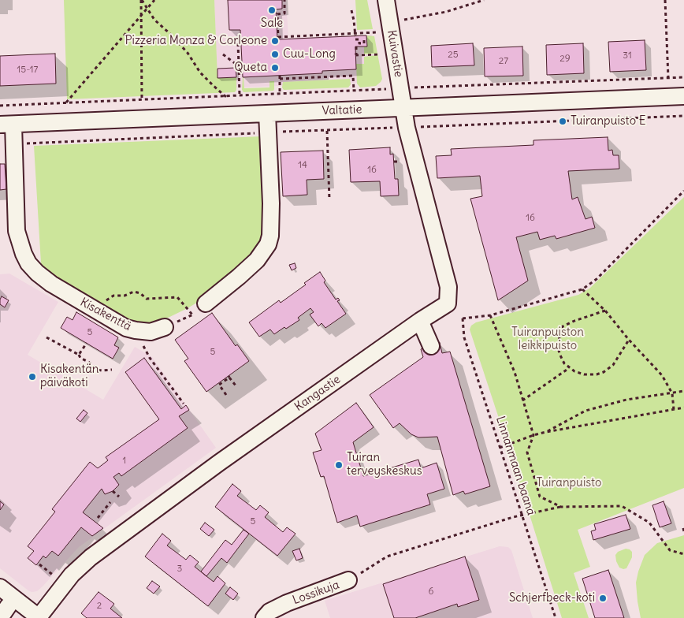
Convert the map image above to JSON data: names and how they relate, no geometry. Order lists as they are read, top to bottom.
{
  "streets": {
    "street": [
      "Kuivastie",
      "Valtatie",
      "Kisakenttä",
      "Kangastie",
      "Lossikuja"
    ],
    "path": ["Linnanmaan baana"]
  },
  "crossings": [
    ["Kuivastie", "Valtatie"],
    ["Kuivastie", "Kangastie"],
    ["Valtatie", "Kisakenttä"],
    ["Valtatie", "Kangastie"]
  ],
  "parks": ["Tuiranpuiston leikkipuisto", "Tuiranpuisto"],
  "places": [
    "Sale",
    "Pizzeria Monza & Corleone",
    "Cuu-Long",
    "Queta",
    "Tuiranpuisto E",
    "Kisakentän päiväkoti",
    "Tuiran terveyskeskus",
    "Schjerfbeck-koti"
  ],
  "house_numbers": [
    "25",
    "31",
    "29",
    "27",
    "15-17",
    "14",
    "16",
    "16",
    "5",
    "5",
    "1",
    "5",
    "3",
    "6",
    "2"
  ]
}
